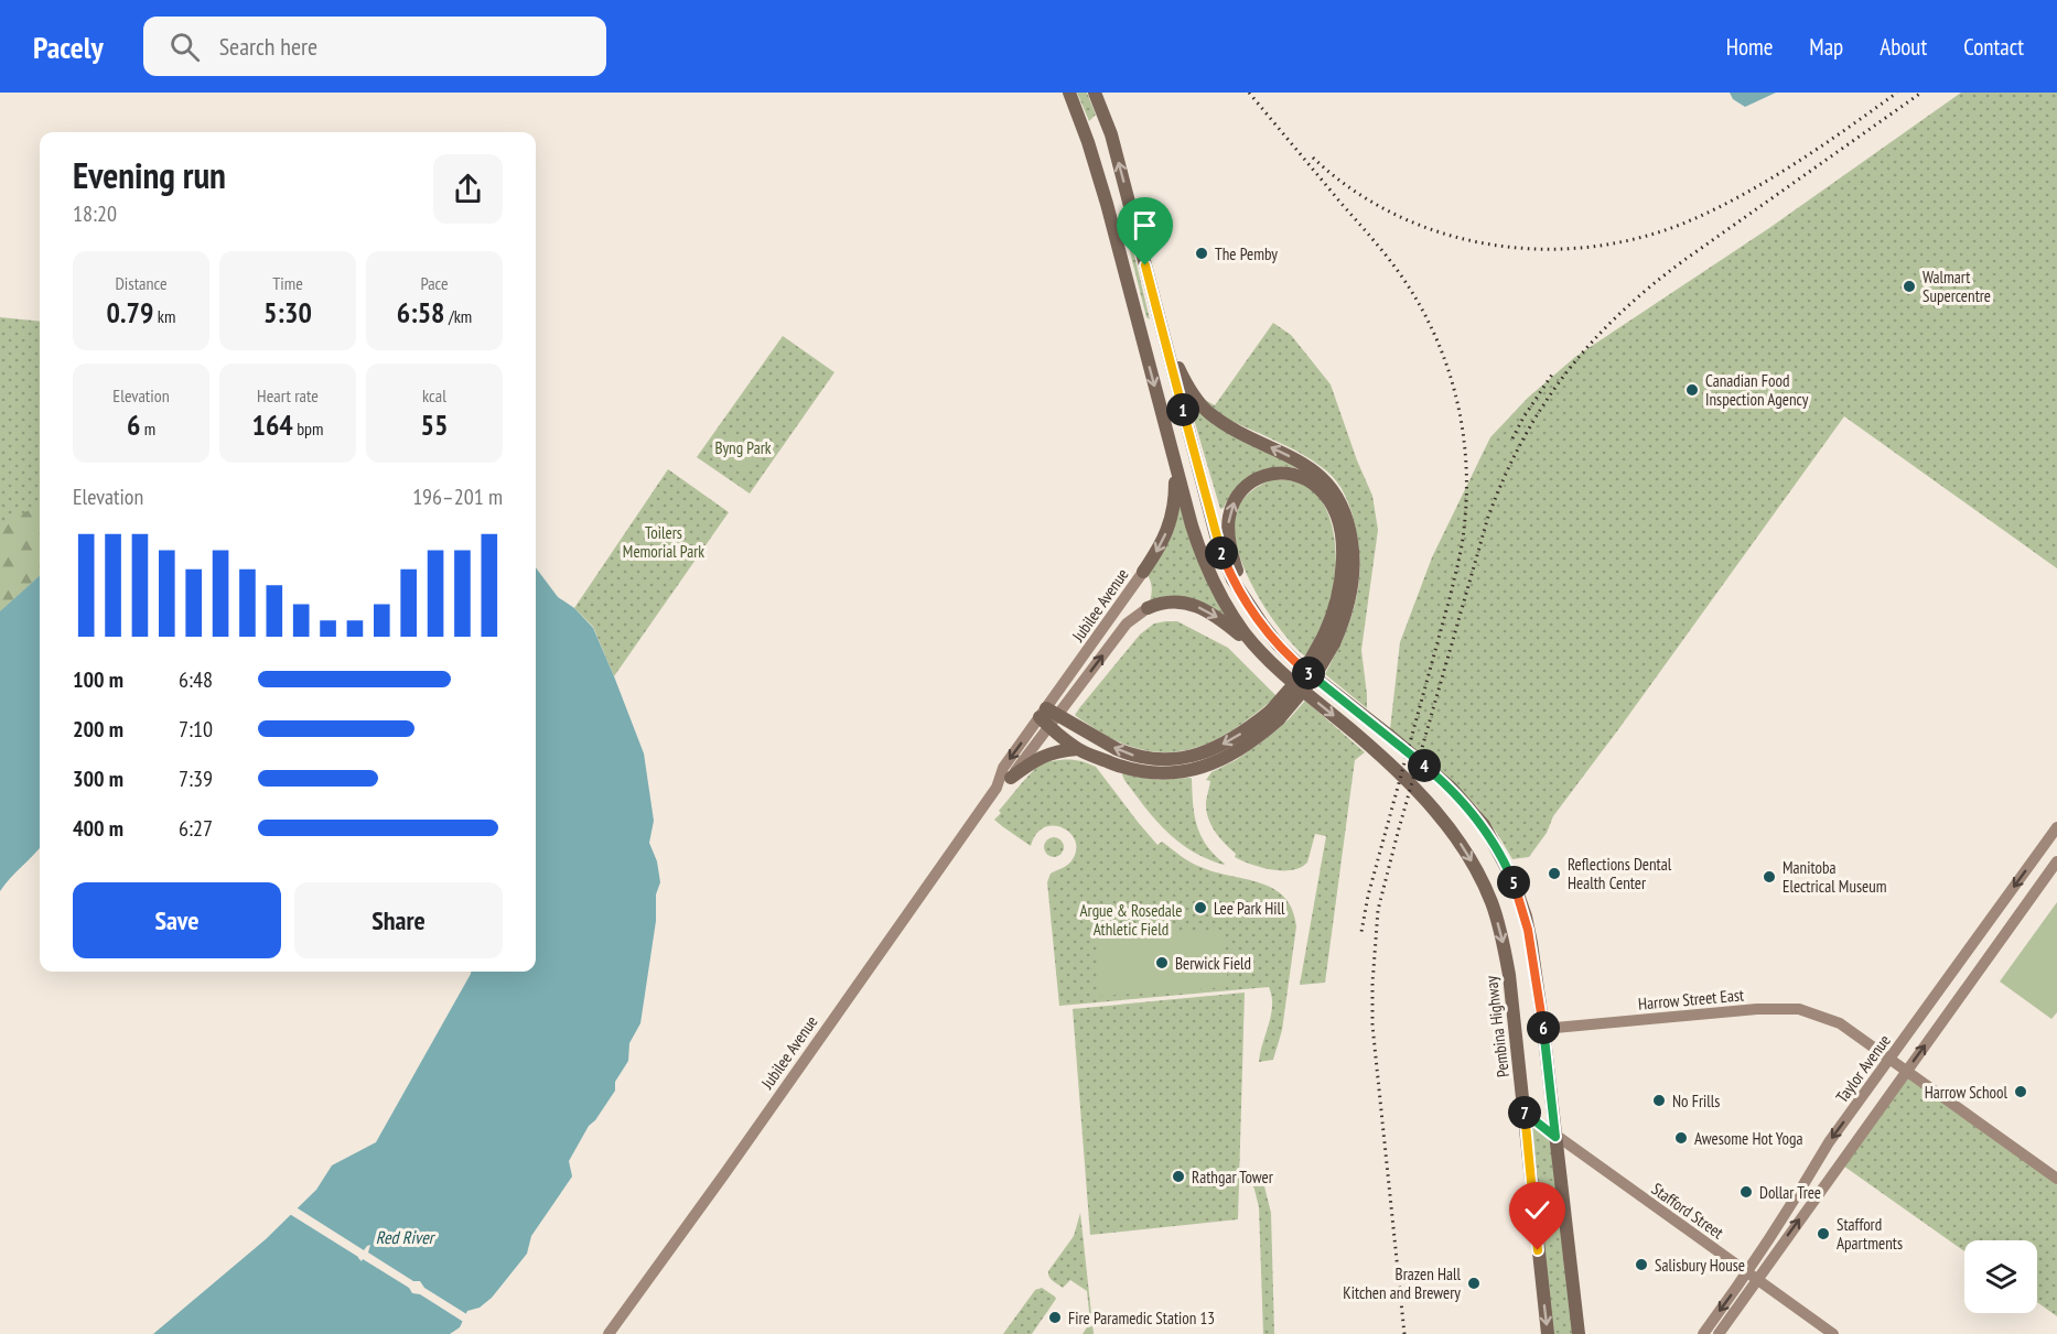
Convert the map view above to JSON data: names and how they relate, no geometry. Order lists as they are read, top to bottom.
{
  "streets": {
    "main road": [
      "Jubilee Avenue",
      "Harrow Street East",
      "Pembina Highway",
      "Taylor Avenue",
      "Stafford Street"
    ]
  },
  "crossings": [
    ["Harrow Street East", "Taylor Avenue"],
    ["Pembina Highway", "Stafford Street"],
    ["Taylor Avenue", "Stafford Street"]
  ],
  "water": ["Red River"],
  "parks": ["Byng Park", "Toilers Memorial Park", "Argue & Rosedale Athletic Field"],
  "places": [
    "The Pemby",
    "Walmart Supercentre",
    "Canadian Food Inspection Agency",
    "Reflections Dental Health Center",
    "Manitoba Electrical Museum",
    "Lee Park Hill",
    "Berwick Field",
    "Harrow School",
    "No Frills",
    "Awesome Hot Yoga",
    "Rathgar Tower",
    "Dollar Tree",
    "Stafford Apartments",
    "Salisbury House",
    "Brazen Hall Kitchen and Brewery",
    "Fire Paramedic Station 13"
  ],
  "page": {
    "header": "Pacely",
    "search": "Search here",
    "nav": [
      "Home",
      "Map",
      "About",
      "Contact"
    ],
    "heading": ["Evening run", "18:20"],
    "stats": [
      ["Distance", "0.79 km"],
      ["Time", "5:30"],
      ["Pace", "6:58 /km"],
      ["Elevation", "6 m"],
      ["Heart rate", "164 bpm"],
      ["kcal", "55"]
    ],
    "pins": [
      "1",
      "2",
      "3",
      "4",
      "5",
      "6",
      "7"
    ],
    "chart": ["Elevation", "196–201 m"],
    "list": [
      {
        "name": "100 m",
        "note": "6:48"
      },
      {
        "name": "200 m",
        "note": "7:10"
      },
      {
        "name": "300 m",
        "note": "7:39"
      },
      {
        "name": "400 m",
        "note": "6:27"
      }
    ],
    "buttons": ["Save", "Share"]
  }
}
